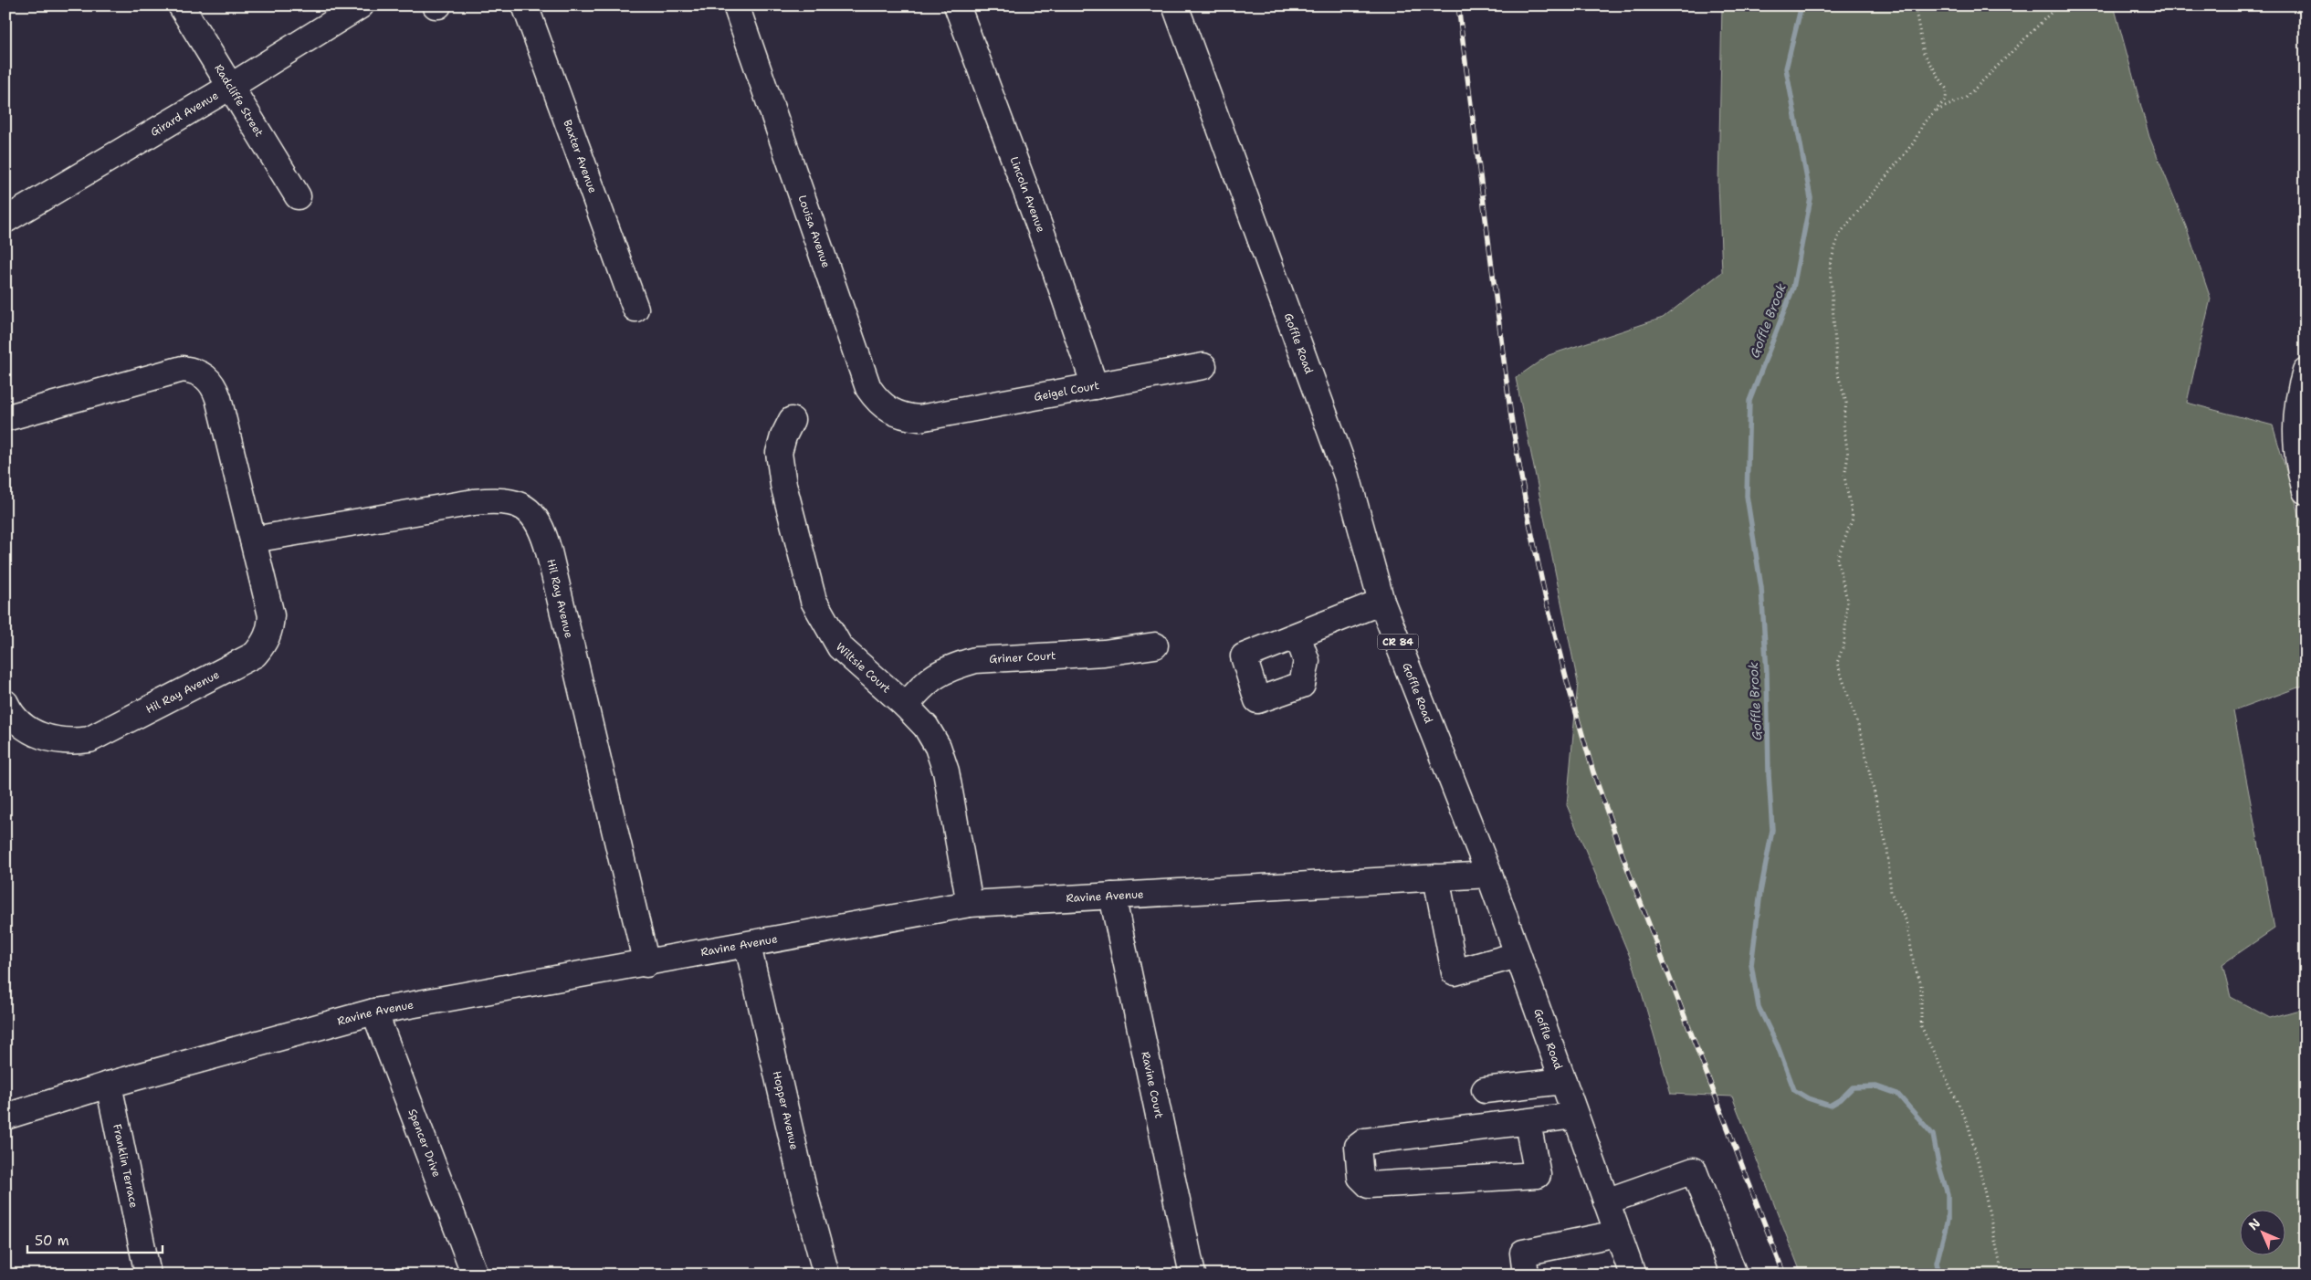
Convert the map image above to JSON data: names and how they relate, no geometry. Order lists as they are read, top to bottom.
{
  "streets": {
    "street": [
      "Radcliffe Street",
      "Girard Avenue",
      "Baxter Avenue",
      "Lincoln Avenue",
      "Louisa Avenue",
      "Goffle Road",
      "Geigel Court",
      "Hil Ray Avenue",
      "CR 84",
      "Griner Court",
      "Wiltsie Court",
      "Ravine Avenue",
      "Ravine Court",
      "Hopper Avenue",
      "Spencer Drive",
      "Franklin Terrace"
    ]
  },
  "crossings": [
    ["Radcliffe Street", "Girard Avenue"],
    ["Lincoln Avenue", "Geigel Court"],
    ["Louisa Avenue", "Geigel Court"],
    ["Goffle Road", "Ravine Avenue"],
    ["Hil Ray Avenue", "Ravine Avenue"],
    ["Griner Court", "Wiltsie Court"],
    ["Wiltsie Court", "Ravine Avenue"],
    ["Ravine Avenue", "Ravine Court"],
    ["Ravine Avenue", "Hopper Avenue"],
    ["Ravine Avenue", "Spencer Drive"],
    ["Ravine Avenue", "Franklin Terrace"]
  ],
  "water": ["Goffle Brook"],
  "scale_bar": "50 m",
  "north": "top left"
}
